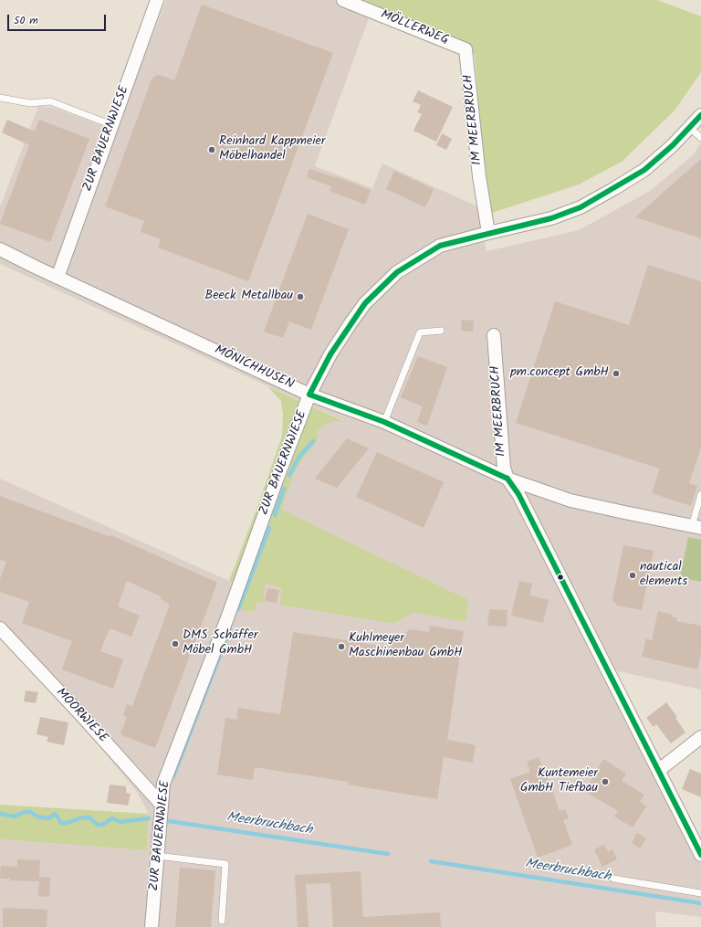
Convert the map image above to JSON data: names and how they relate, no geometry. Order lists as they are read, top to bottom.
{
  "streets": {
    "street": [
      "MÖLLERWEG",
      "IM MEERBRUCH",
      "ZUR BAUERNWIESE",
      "MÖNICHHUSEN",
      "MOORWIESE"
    ]
  },
  "crossings": [
    ["MÖLLERWEG", "IM MEERBRUCH"],
    ["IM MEERBRUCH", "ZUR BAUERNWIESE"],
    ["IM MEERBRUCH", "MÖNICHHUSEN"],
    ["ZUR BAUERNWIESE", "MÖNICHHUSEN"],
    ["ZUR BAUERNWIESE", "MOORWIESE"]
  ],
  "water": ["Meerbruchbach"],
  "places": [
    "Reinhard Kappmeier Möbelhandel",
    "Beeck Metallbau",
    "pm.concept GmbH",
    "nautical elements",
    "DMS Schäffer Möbel GmbH",
    "Kuhlmeyer Maschinenbau GmbH",
    "Kuntemeier GmbH Tiefbau"
  ],
  "scale_bar": "50 m"
}
